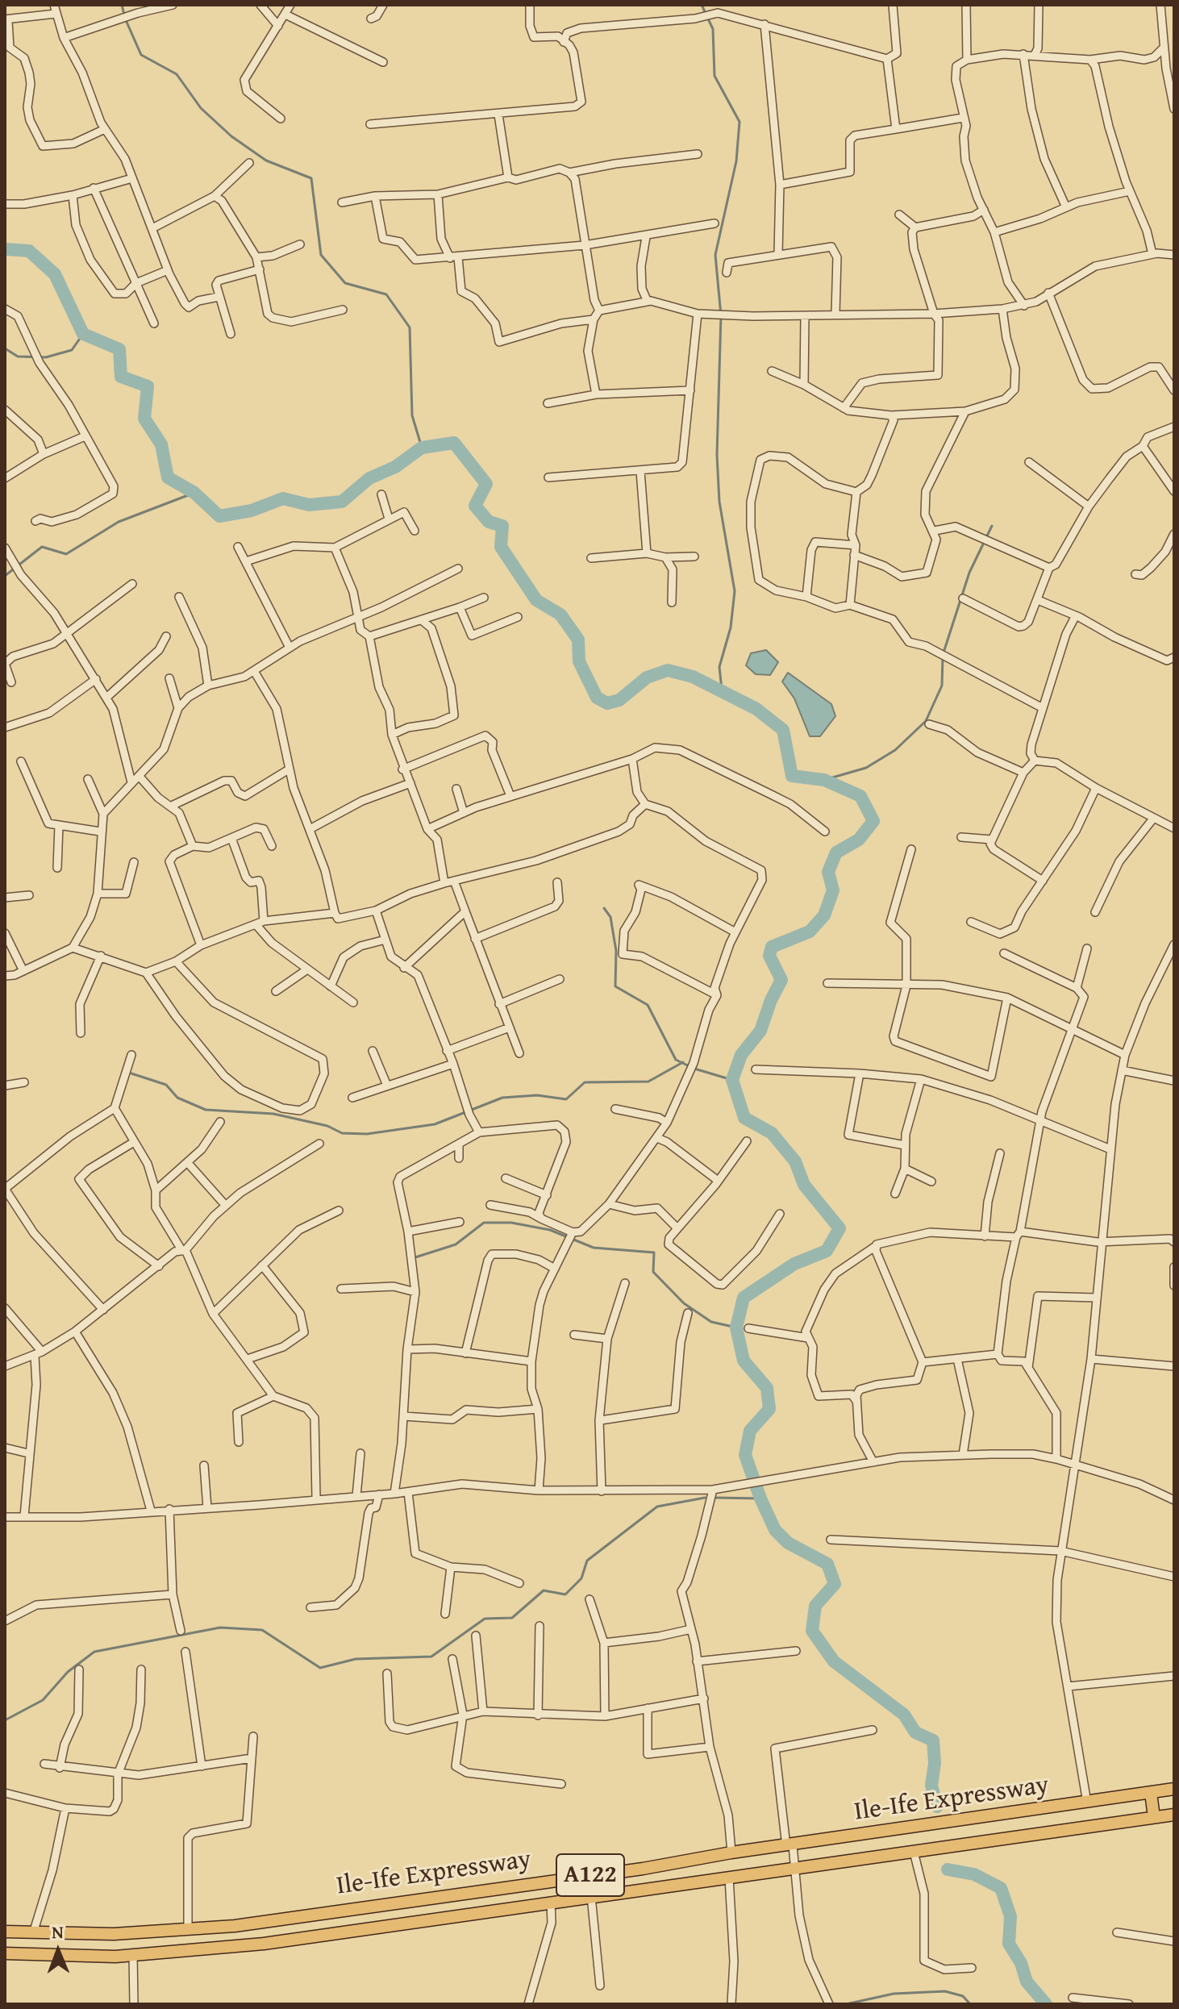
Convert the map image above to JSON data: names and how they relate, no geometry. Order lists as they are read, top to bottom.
{
  "streets": {
    "highway": ["Ile-Ife Expressway", "A122"]
  },
  "north": "top"
}
